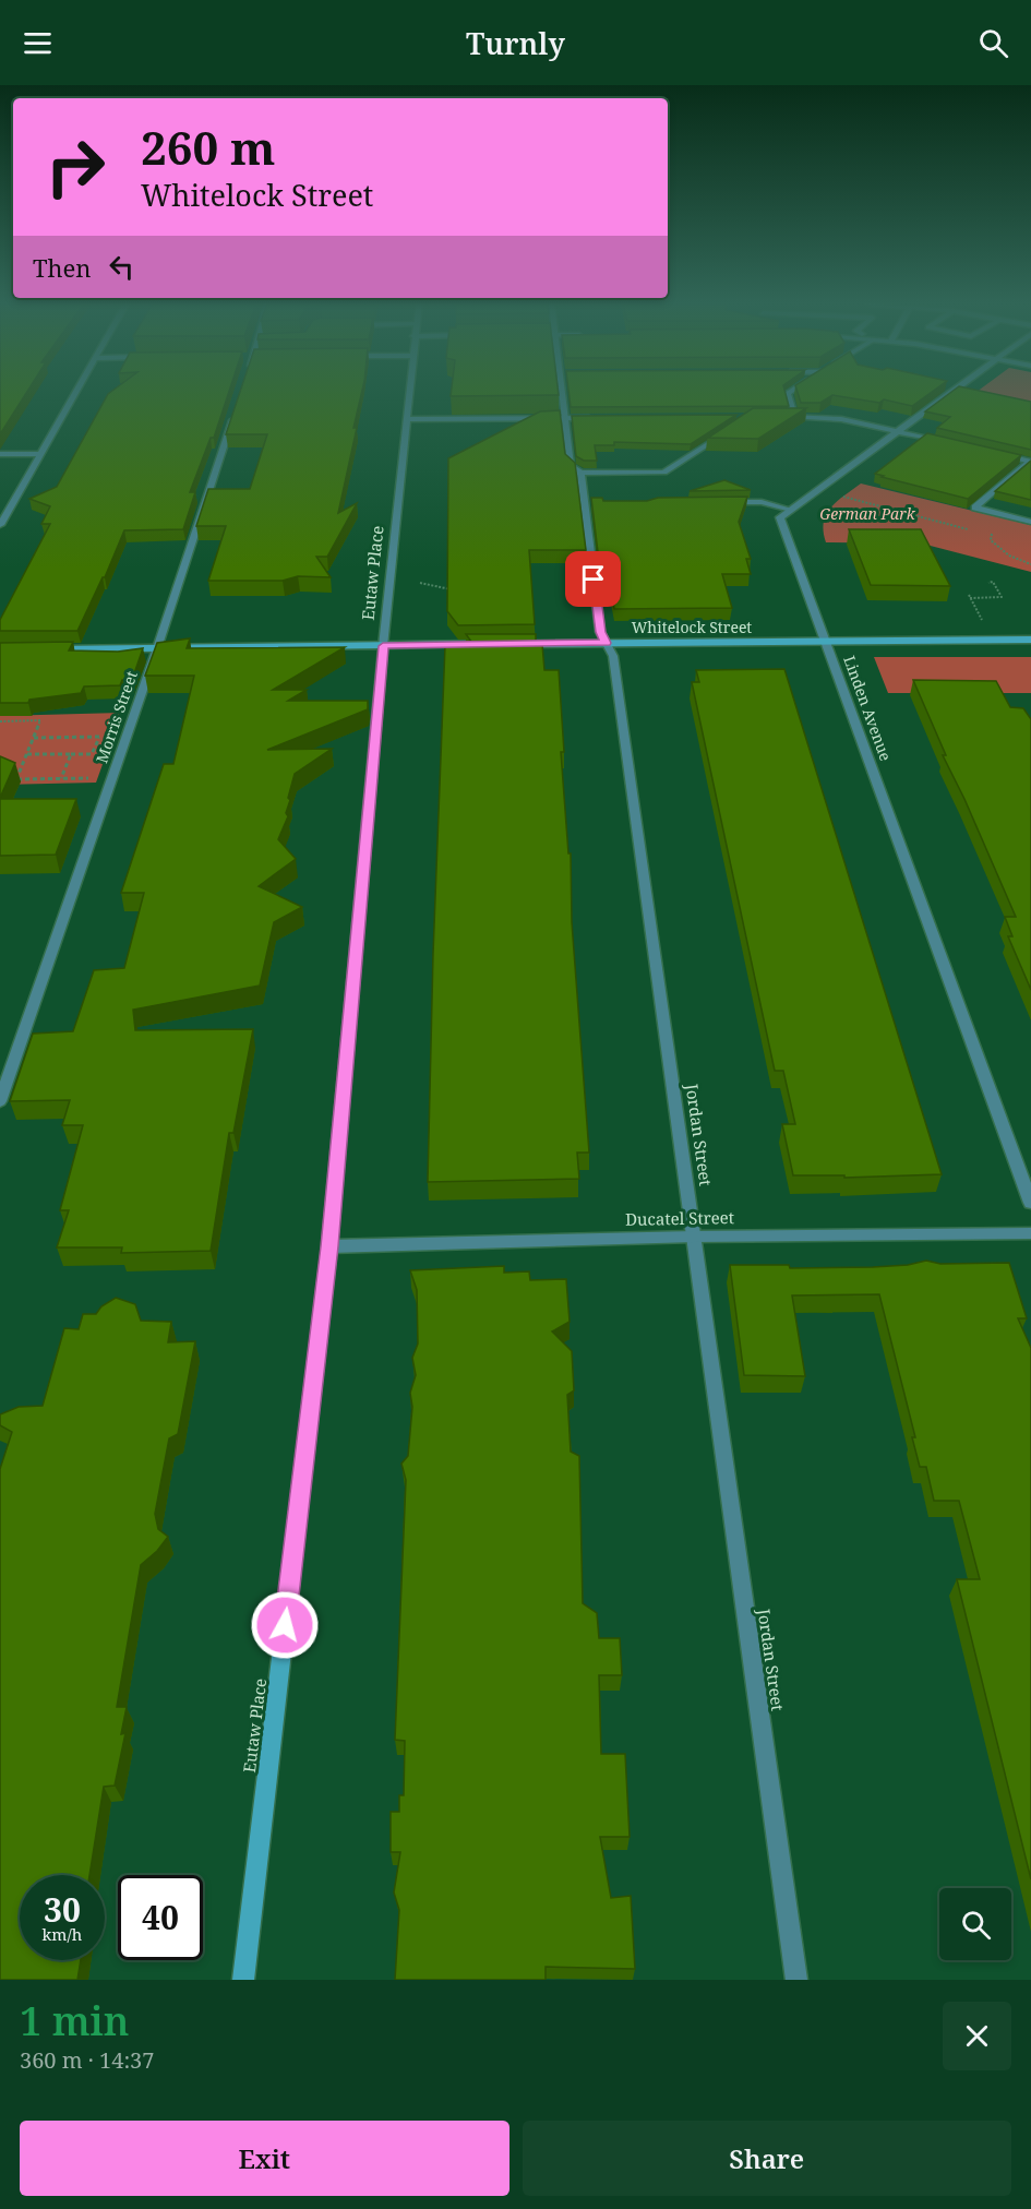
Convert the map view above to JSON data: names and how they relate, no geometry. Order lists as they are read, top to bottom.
{
  "streets": {
    "street": [
      "Eutaw Place",
      "Whitelock Street",
      "Linden Avenue",
      "Morris Street",
      "Jordan Street",
      "Ducatel Street"
    ]
  },
  "crossings": [
    ["Eutaw Place", "Ducatel Street"],
    ["Whitelock Street", "Linden Avenue"],
    ["Whitelock Street", "Jordan Street"],
    ["Jordan Street", "Ducatel Street"]
  ],
  "parks": ["German Park"],
  "page": {
    "header": "Turnly",
    "turn": ["260 m", "Whitelock Street"],
    "then": "Then",
    "speed": "30 km/h",
    "limit": "40",
    "heading": ["1 min", "360 m · 14:37"],
    "buttons": ["Exit", "Share"]
  }
}
